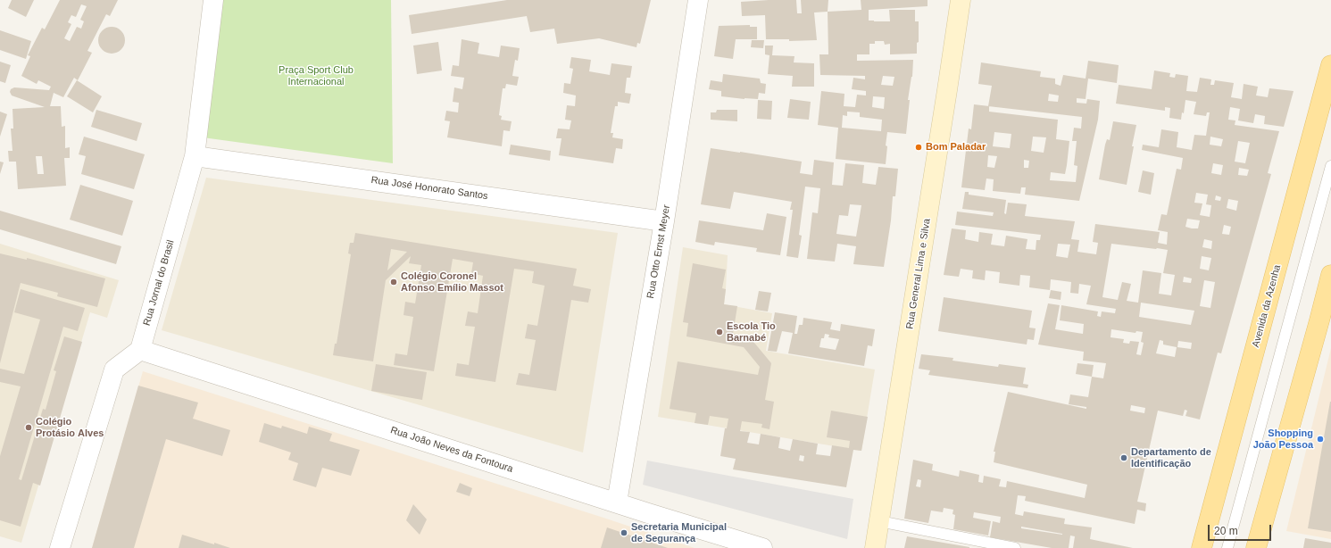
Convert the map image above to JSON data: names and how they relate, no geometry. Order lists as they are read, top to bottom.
{
  "streets": {
    "main road": ["Avenida da Azenha"],
    "street": [
      "Rua José Honorato Santos",
      "Rua Otto Ernst Meyer",
      "Rua General Lima e Silva",
      "Rua Jornal do Brasil",
      "Rua João Neves da Fontoura"
    ]
  },
  "crossings": [
    ["Rua José Honorato Santos", "Rua Otto Ernst Meyer"],
    ["Rua José Honorato Santos", "Rua Jornal do Brasil"],
    ["Rua Otto Ernst Meyer", "Rua João Neves da Fontoura"],
    ["Rua Jornal do Brasil", "Rua João Neves da Fontoura"]
  ],
  "parks": ["Praça Sport Club Internacional"],
  "places": [
    "Bom Paladar",
    "Colégio Coronel Afonso Emílio Massot",
    "Escola Tio Barnabé",
    "Colégio Protásio Alves",
    "Shopping João Pessoa",
    "Departamento de Identificação",
    "Secretaria Municipal de Segurança"
  ],
  "scale_bar": "20 m"
}
